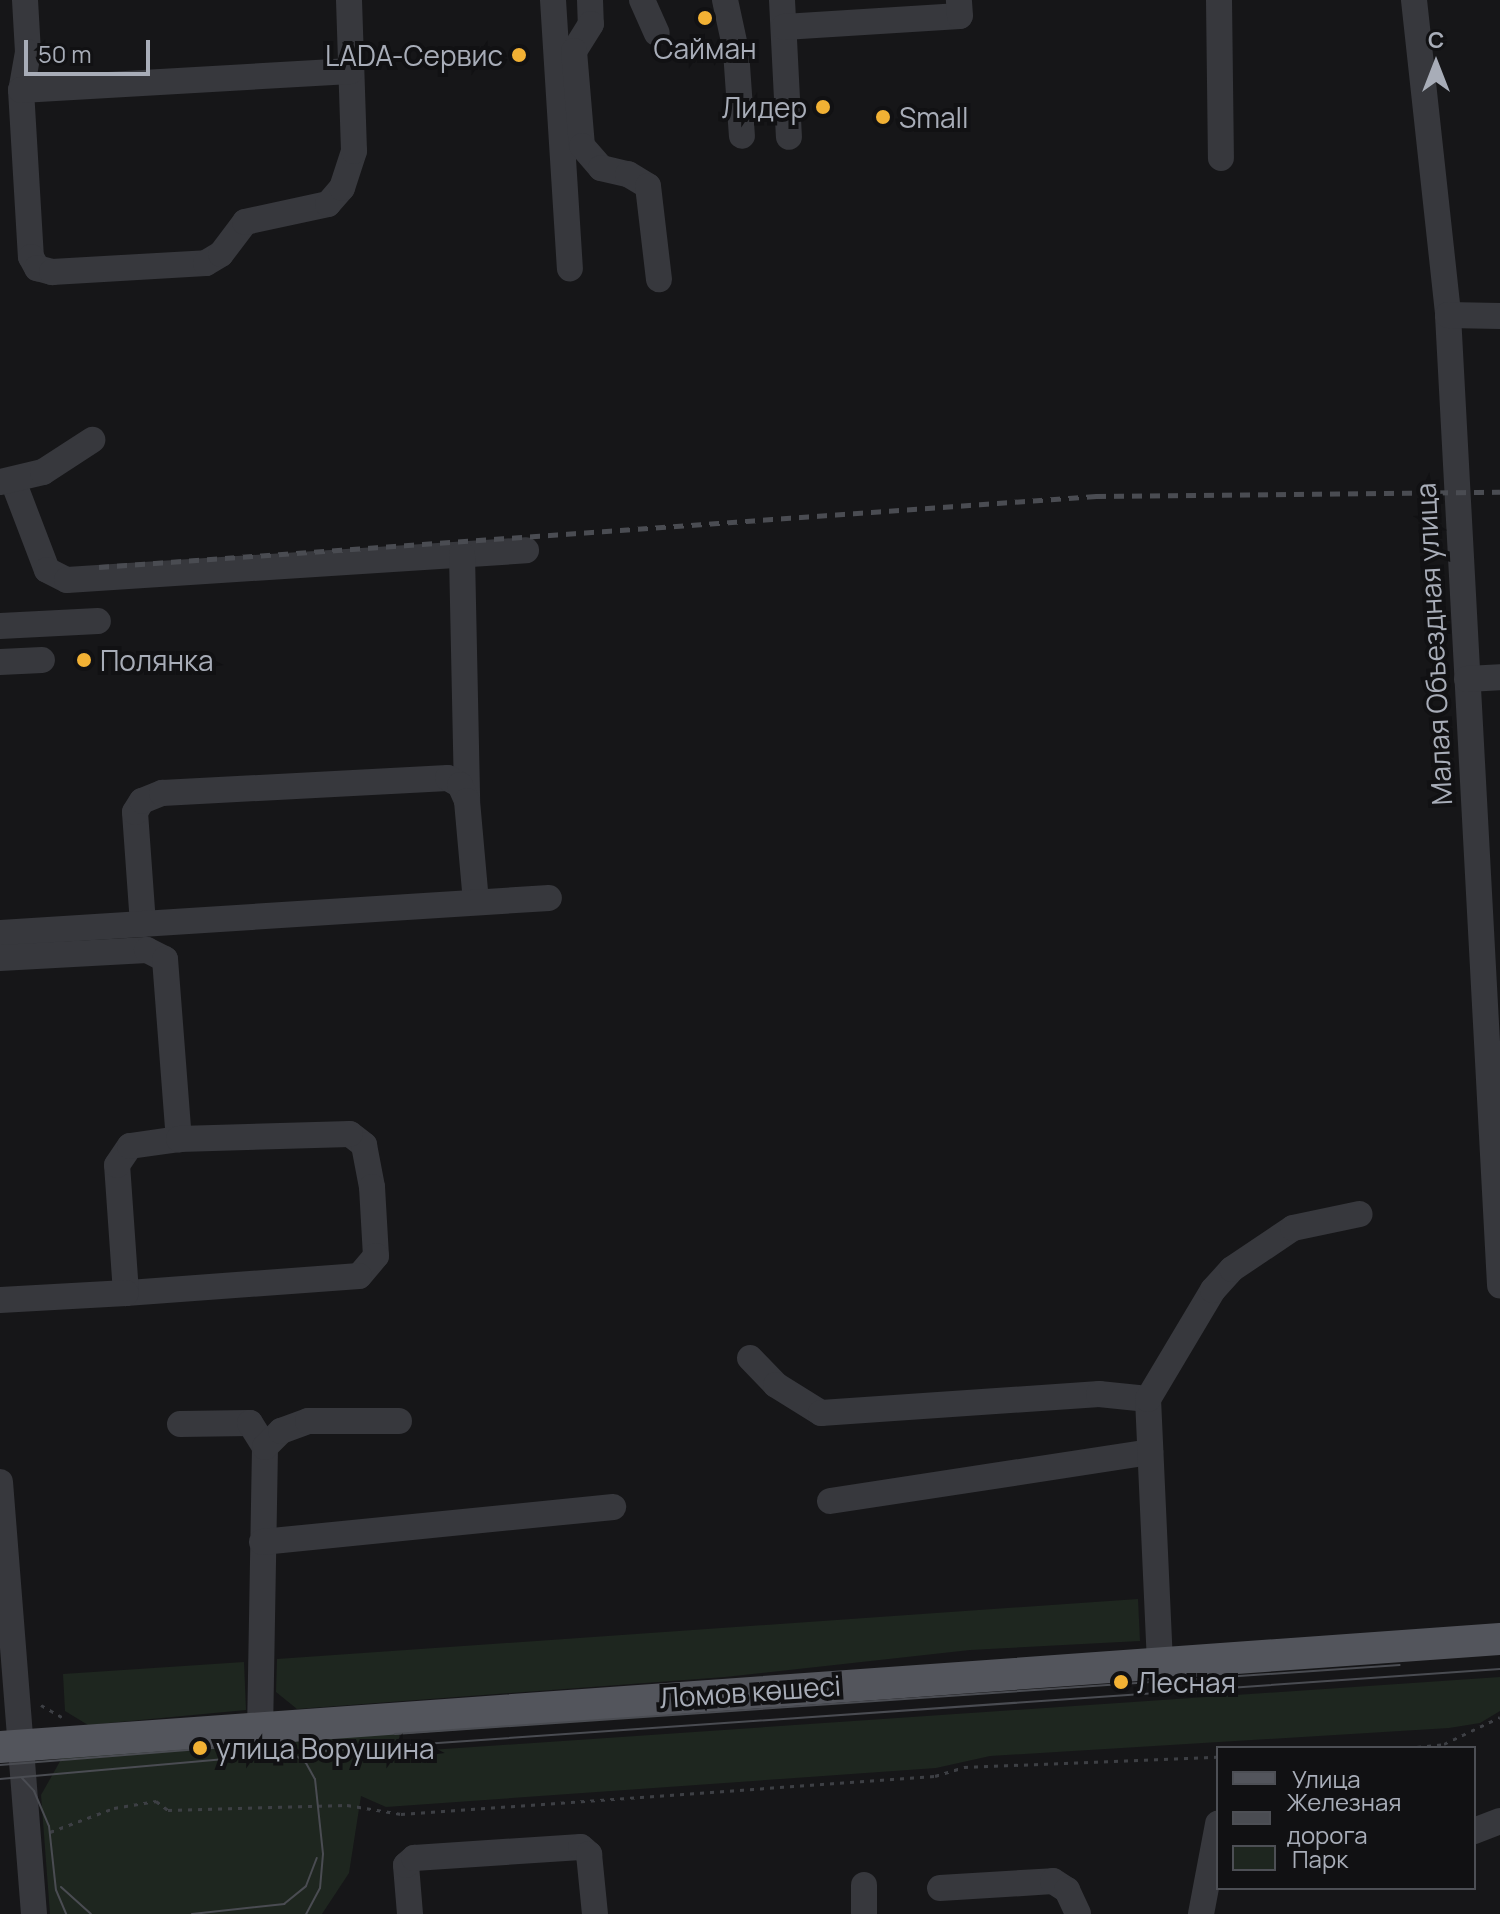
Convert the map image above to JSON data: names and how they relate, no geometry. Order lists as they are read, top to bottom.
{
  "streets": {
    "main road": ["Ломов көшесі"],
    "street": ["Малая Объездная улица"]
  },
  "places": [
    "Сайман",
    "LADA-Сервис",
    "Лидер",
    "Small",
    "Полянка",
    "Лесная",
    "улица Ворушина"
  ],
  "legend": ["Улица", "Железная дорога", "Парк"],
  "scale_bar": "50 m",
  "north": "top"
}
